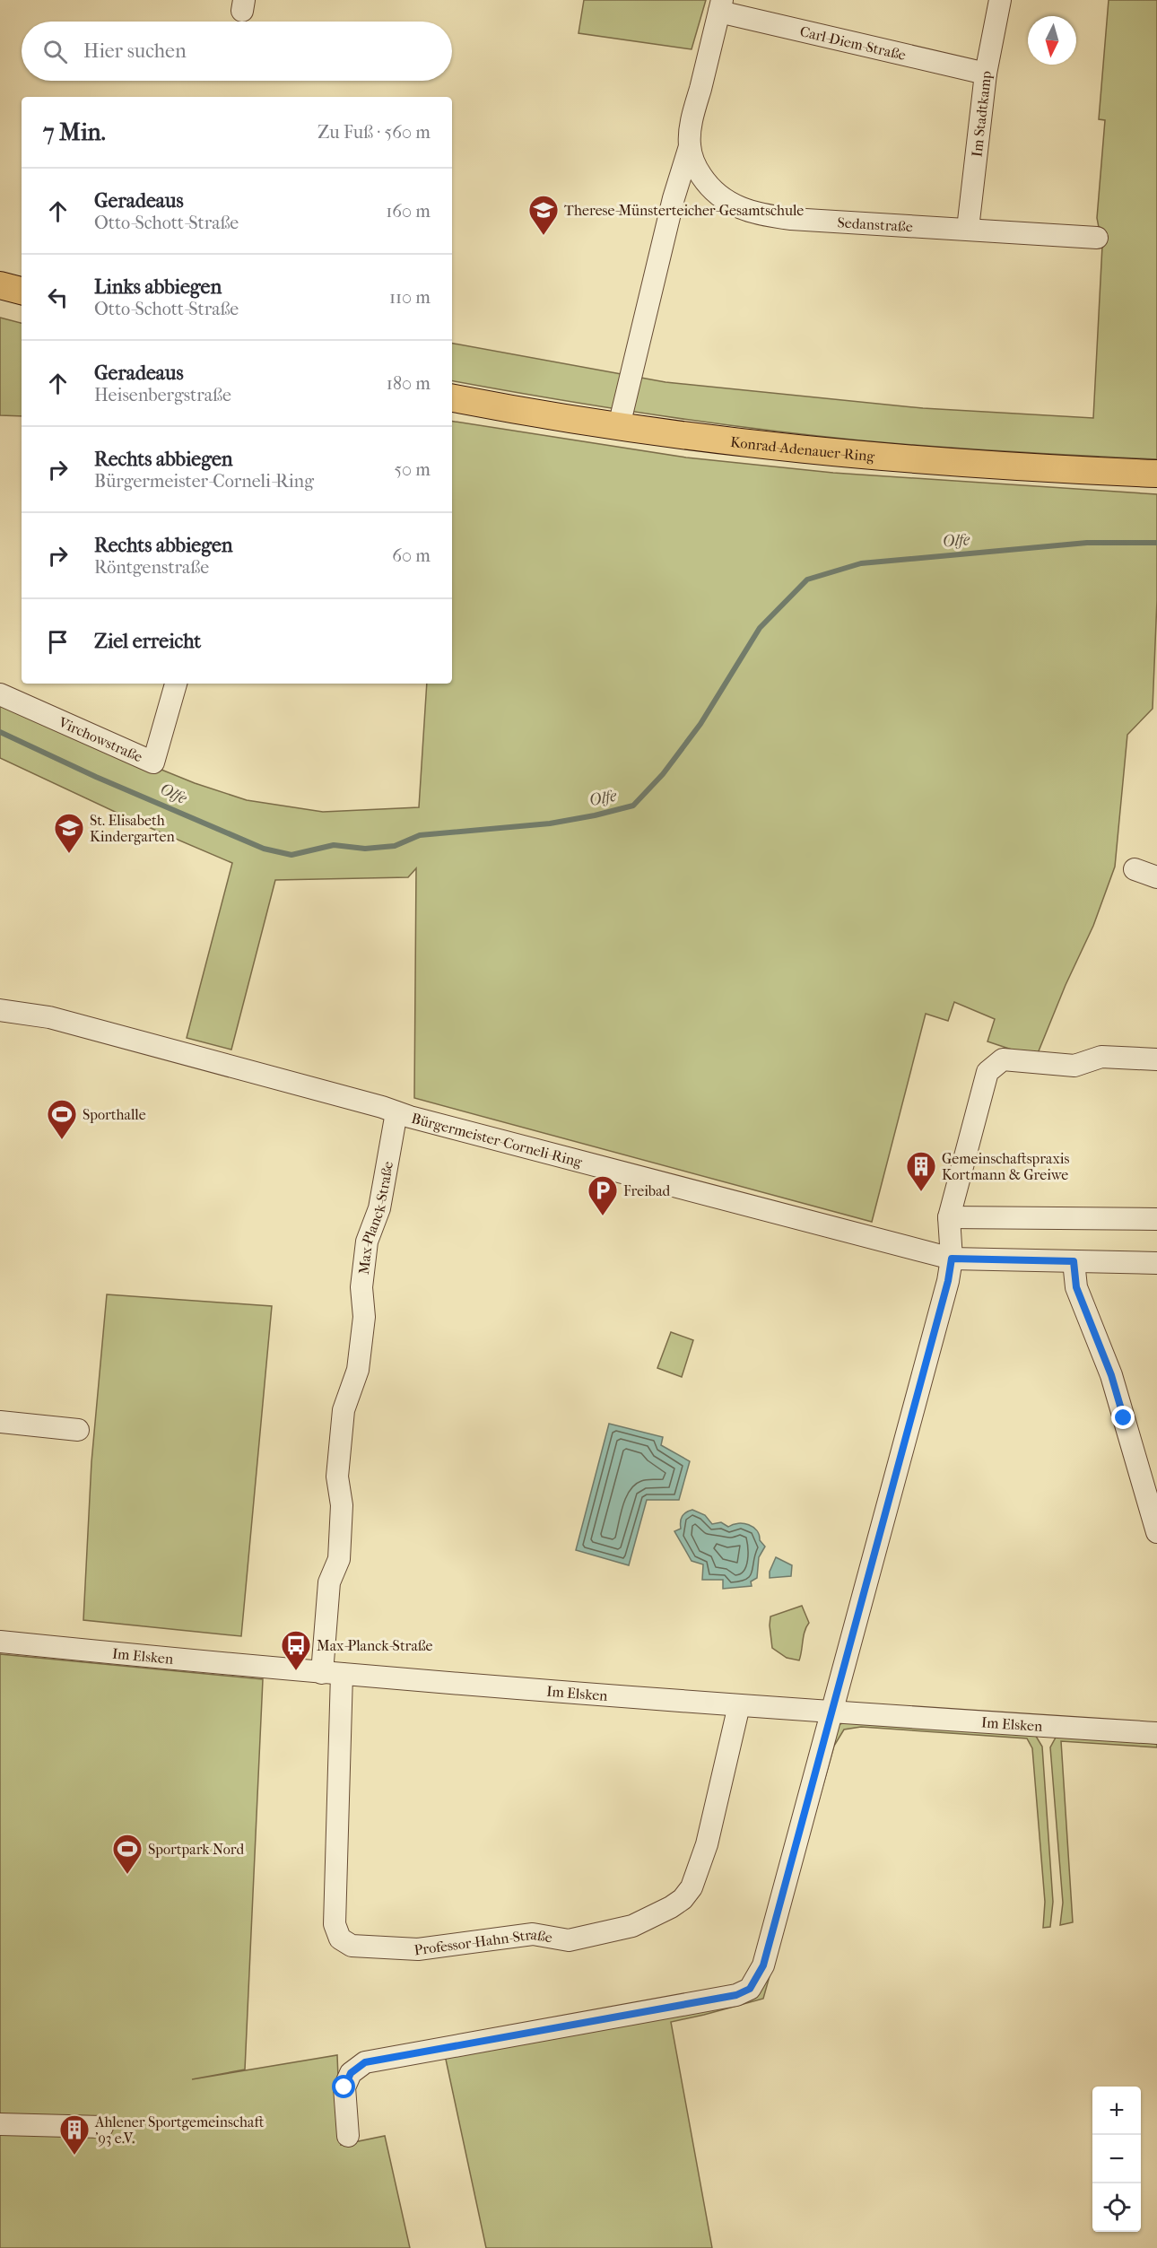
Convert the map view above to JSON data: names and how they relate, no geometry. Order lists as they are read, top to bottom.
{
  "streets": {
    "main road": ["Konrad-Adenauer-Ring"],
    "street": [
      "Carl-Diem-Straße",
      "Im Stadtkamp",
      "Sedanstraße",
      "Virchowstraße",
      "Bürgermeister-Corneli-Ring",
      "Max-Planck-Straße",
      "Im Elsken",
      "Professor-Hahn-Straße"
    ]
  },
  "crossings": [
    ["Carl-Diem-Straße", "Im Stadtkamp"],
    ["Carl-Diem-Straße", "Sedanstraße"],
    ["Im Stadtkamp", "Sedanstraße"],
    ["Sedanstraße", "Konrad-Adenauer-Ring"],
    ["Bürgermeister-Corneli-Ring", "Max-Planck-Straße"],
    ["Max-Planck-Straße", "Im Elsken"],
    ["Max-Planck-Straße", "Professor-Hahn-Straße"],
    ["Im Elsken", "Professor-Hahn-Straße"]
  ],
  "water": ["Olfe"],
  "places": {
    "school or university": ["Therese-Münsterteicher-Gesamtschule", "St. Elisabeth Kindergarten"],
    "sports": ["Sporthalle", "Sportpark Nord"],
    "building": ["Gemeinschaftspraxis Kortmann & Greiwe", "Ahlener Sportgemeinschaft '93 e.V."],
    "parking": ["Freibad"],
    "bus stop": ["Max-Planck-Straße"]
  },
  "north": "bottom",
  "page": {
    "search": "Hier suchen",
    "heading": ["7 Min.", "Zu Fuß · 560 m"],
    "list": [
      ["Geradeaus", "Otto-Schott-Straße", "160 m"],
      ["Links abbiegen", "Otto-Schott-Straße", "110 m"],
      ["Geradeaus", "Heisenbergstraße", "180 m"],
      ["Rechts abbiegen", "Bürgermeister-Corneli-Ring", "50 m"],
      ["Rechts abbiegen", "Röntgenstraße", "60 m"],
      "Ziel erreicht"
    ],
    "map_buttons": ["+", "−"]
  }
}
